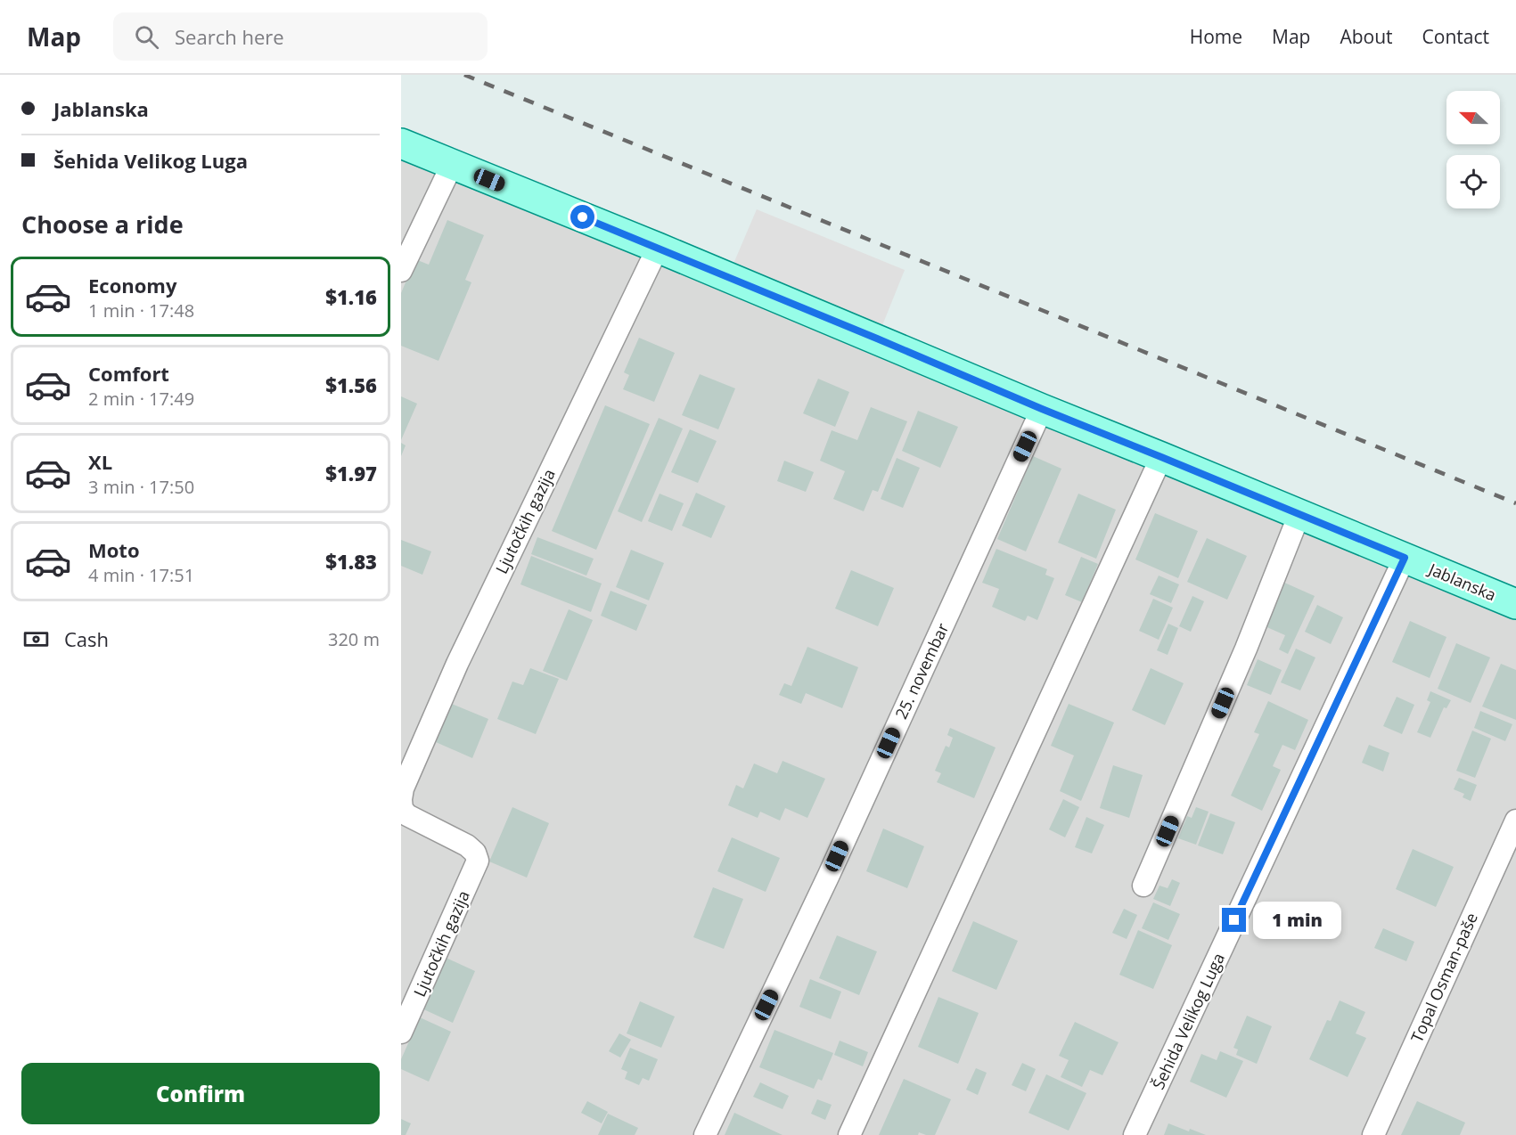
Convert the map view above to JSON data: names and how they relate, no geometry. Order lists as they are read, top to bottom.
{
  "streets": {
    "main road": ["Jablanska"],
    "street": [
      "Ljutočkih gazija",
      "25. novembar",
      "Topal Osman-paše",
      "Šehida Velikog Luga"
    ]
  },
  "crossings": [
    ["Ljutočkih gazija", "Jablanska"],
    ["Jablanska", "25. novembar"],
    ["Jablanska", "Šehida Velikog Luga"]
  ],
  "north": "left",
  "page": {
    "header": "Map",
    "search": "Search here",
    "nav": [
      "Home",
      "Map",
      "About",
      "Contact"
    ],
    "banner": ["Jablanska", "Šehida Velikog Luga"],
    "heading": "Choose a ride",
    "list": [
      {
        "name": "Economy",
        "note": "1 min · 17:48",
        "value": "$1.16"
      },
      {
        "name": "Comfort",
        "note": "2 min · 17:49",
        "value": "$1.56"
      },
      {
        "name": "XL",
        "note": "3 min · 17:50",
        "value": "$1.97"
      },
      {
        "name": "Moto",
        "note": "4 min · 17:51",
        "value": "$1.83"
      }
    ],
    "pay": ["Cash", "320 m"],
    "bubble": "1 min",
    "buttons": "Confirm"
  }
}
